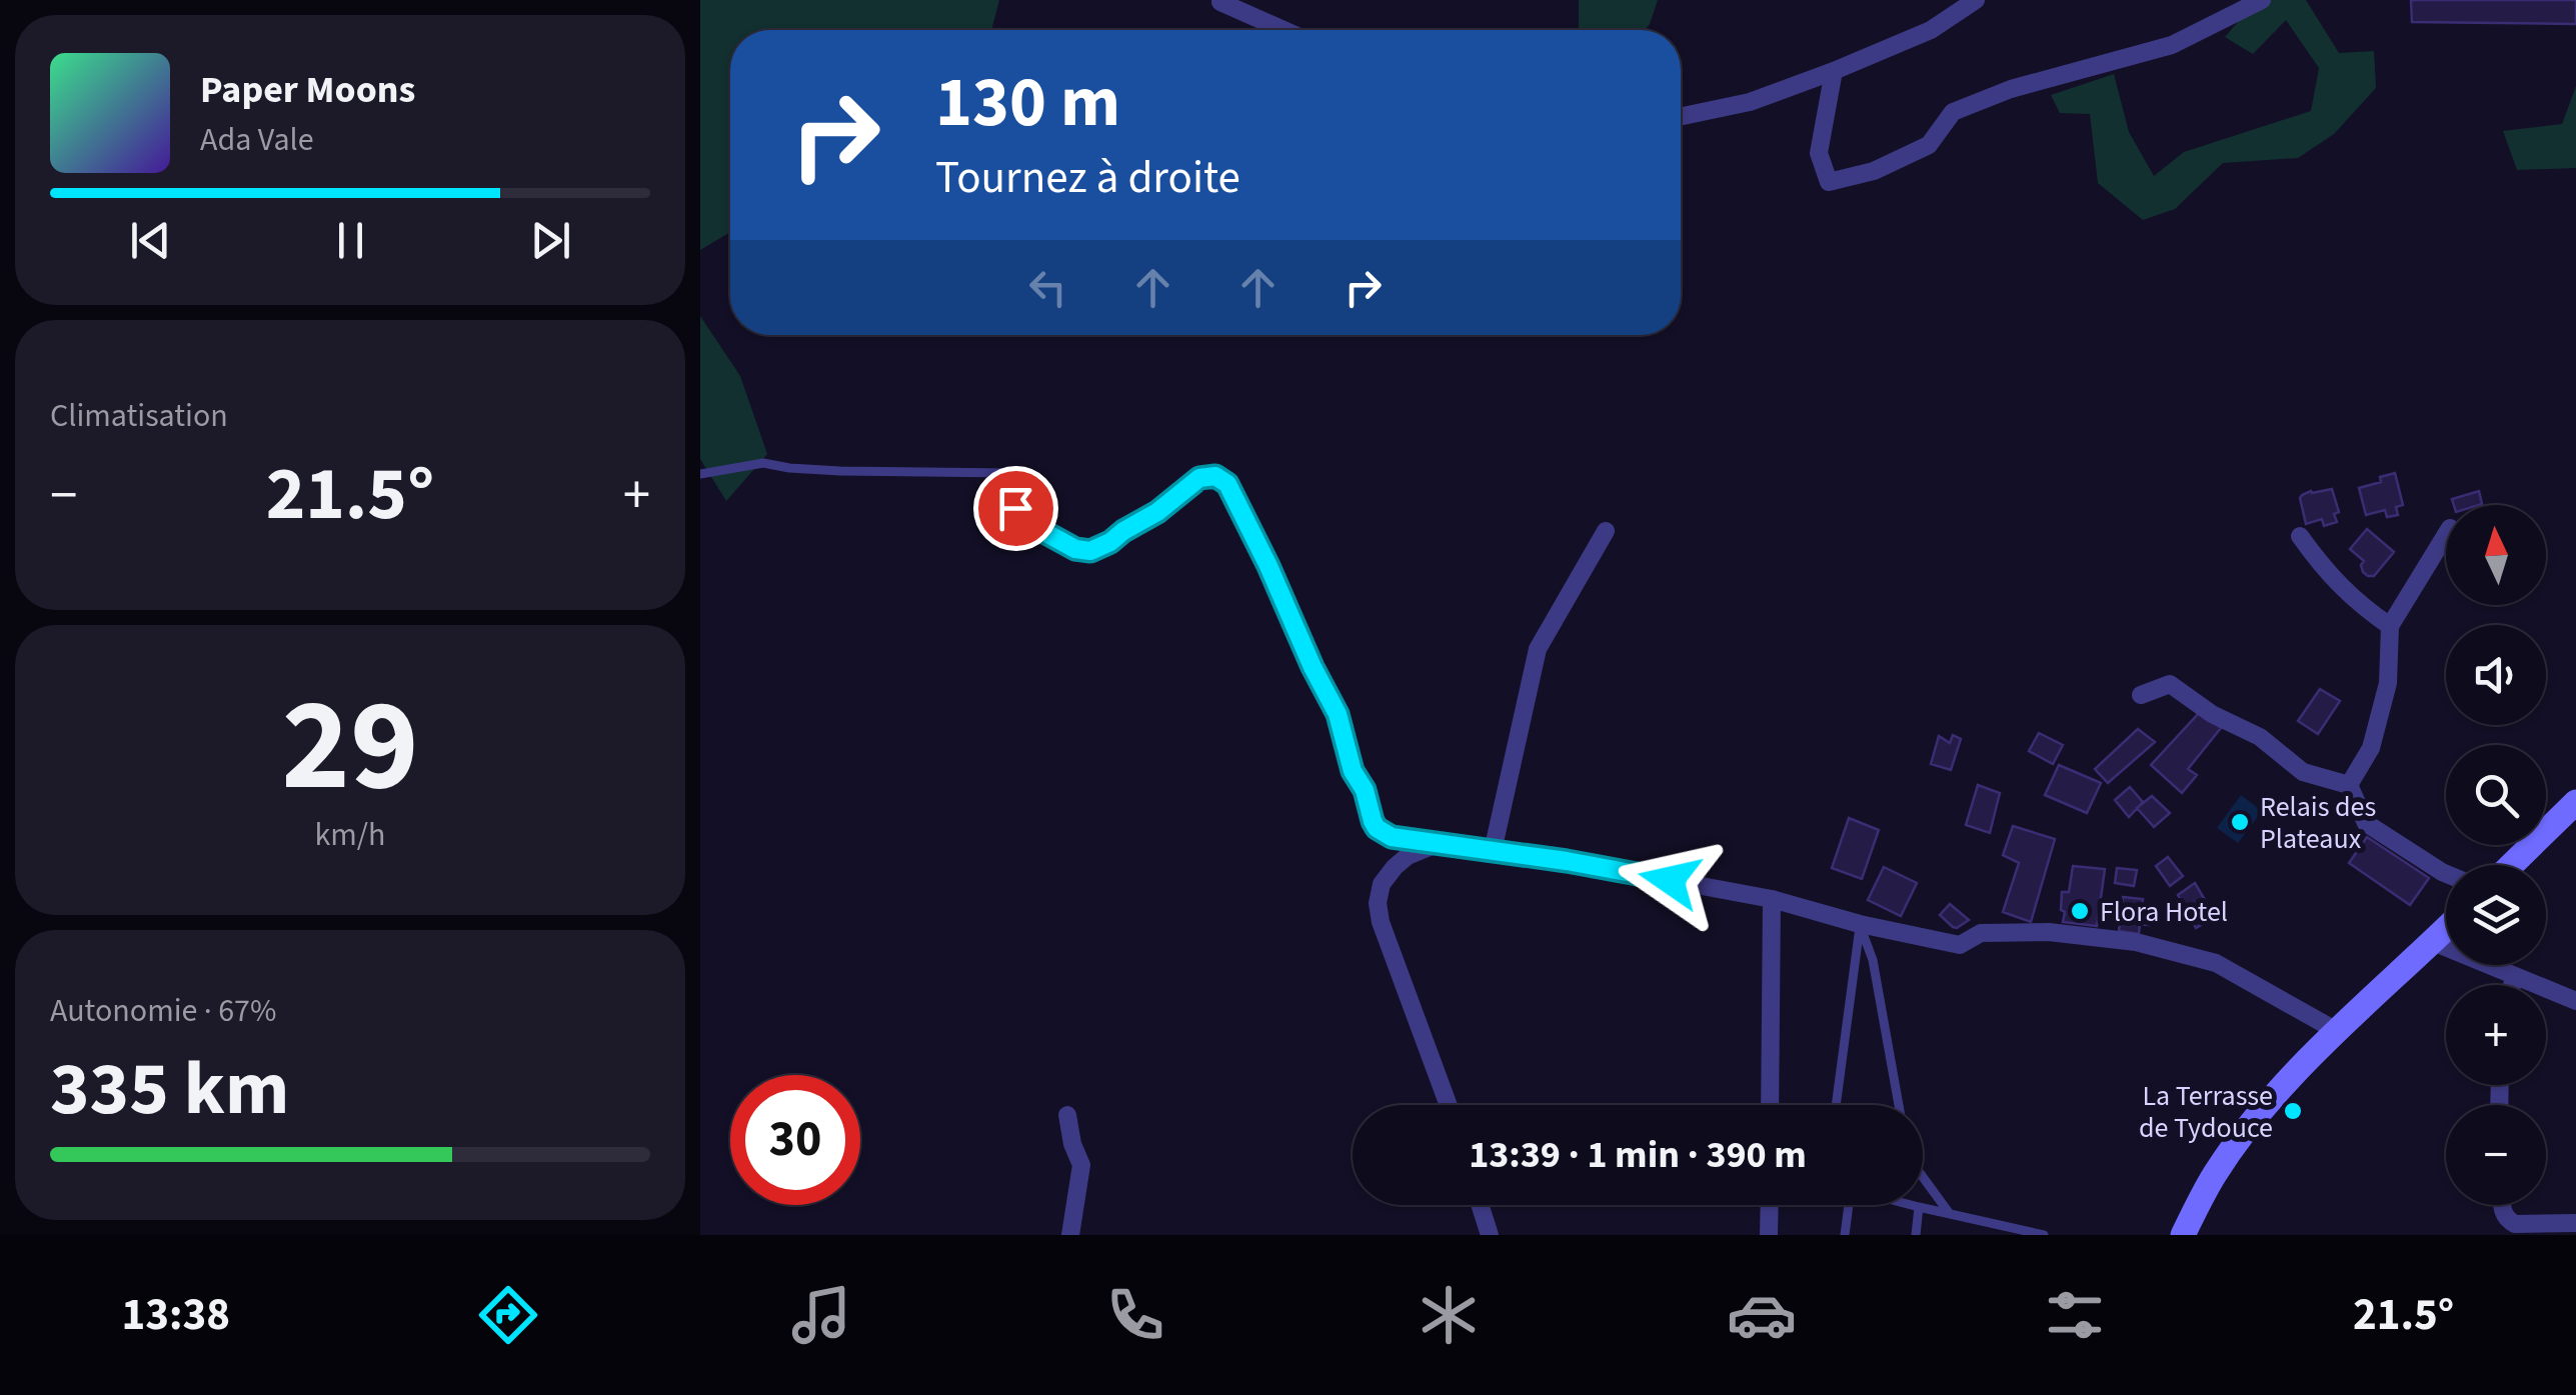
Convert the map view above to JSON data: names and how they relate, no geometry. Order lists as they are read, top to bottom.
{
  "places": ["Relais des Plateaux", "Flora Hotel", "La Terrasse de Tydouce"],
  "north": "top",
  "page": {
    "turn": ["130 m", "Tournez à droite"],
    "song": ["Paper Moons", "Ada Vale"],
    "tile": [
      "Climatisation",
      ["29", "km/h"],
      ["Autonomie · 67%", "335 km"]
    ],
    "heat": ["−", "21.5°", "+"],
    "map_buttons": ["+", "−"],
    "limit": "30",
    "trip": "13:39 · 1 min · 390 m",
    "tabs": ["13:38", "21.5°"]
  }
}
